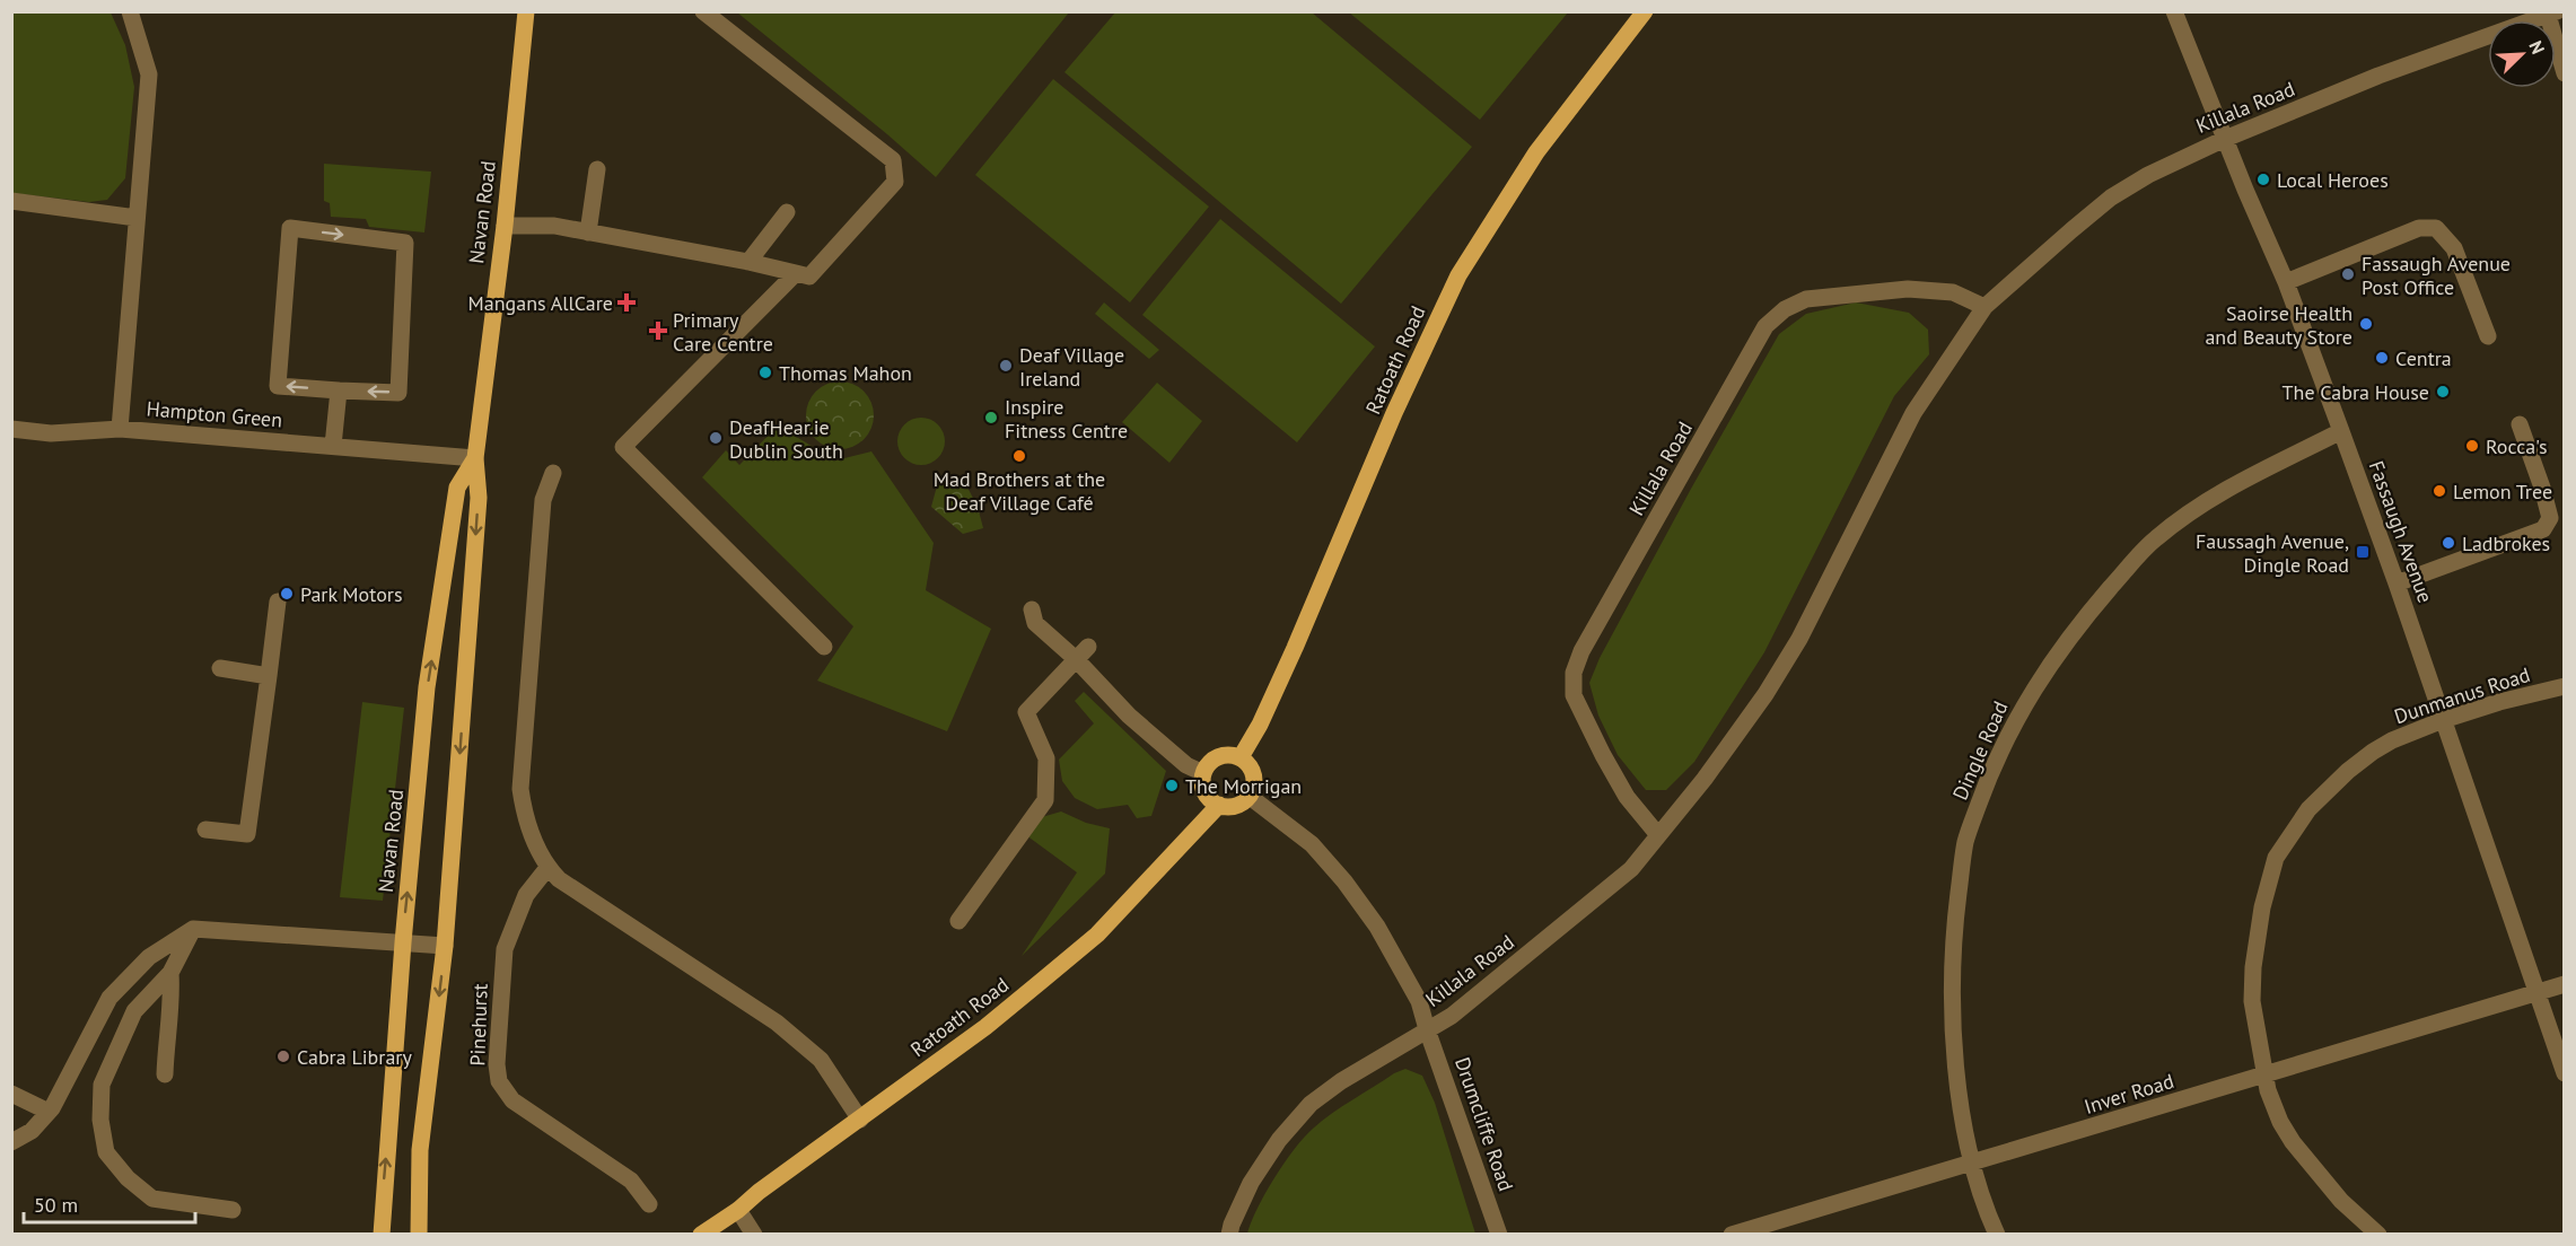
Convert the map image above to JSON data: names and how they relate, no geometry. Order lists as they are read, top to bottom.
{
  "streets": {
    "main road": ["Navan Road", "Ratoath Road"],
    "street": [
      "Killala Road",
      "Hampton Green",
      "Fassaugh Avenue",
      "Dunmanus Road",
      "Dingle Road",
      "Pinehurst",
      "Inver Road",
      "Drumcliffe Road"
    ]
  },
  "crossings": [
    ["Killala Road", "Fassaugh Avenue"],
    ["Killala Road", "Drumcliffe Road"],
    ["Navan Road", "Hampton Green"],
    ["Ratoath Road", "Drumcliffe Road"],
    ["Fassaugh Avenue", "Dunmanus Road"],
    ["Fassaugh Avenue", "Dingle Road"],
    ["Fassaugh Avenue", "Inver Road"],
    ["Dunmanus Road", "Inver Road"],
    ["Dingle Road", "Inver Road"]
  ],
  "places": {
    "other": [
      "Local Heroes",
      "Fassaugh Avenue Post Office",
      "Saoirse Health and Beauty Store",
      "Centra",
      "Deaf Village Ireland",
      "Thomas Mahon",
      "The Cabra House",
      "Inspire Fitness Centre",
      "DeafHear.ie Dublin South",
      "Rocca's",
      "Mad Brothers at the Deaf Village Café",
      "Lemon Tree",
      "Ladbrokes",
      "Park Motors",
      "The Morrigan",
      "Cabra Library"
    ],
    "health": ["Mangans AllCare", "Primary Care Centre"],
    "transit": ["Faussagh Avenue, Dingle Road"]
  },
  "scale_bar": "50 m",
  "north": "top right"
}
